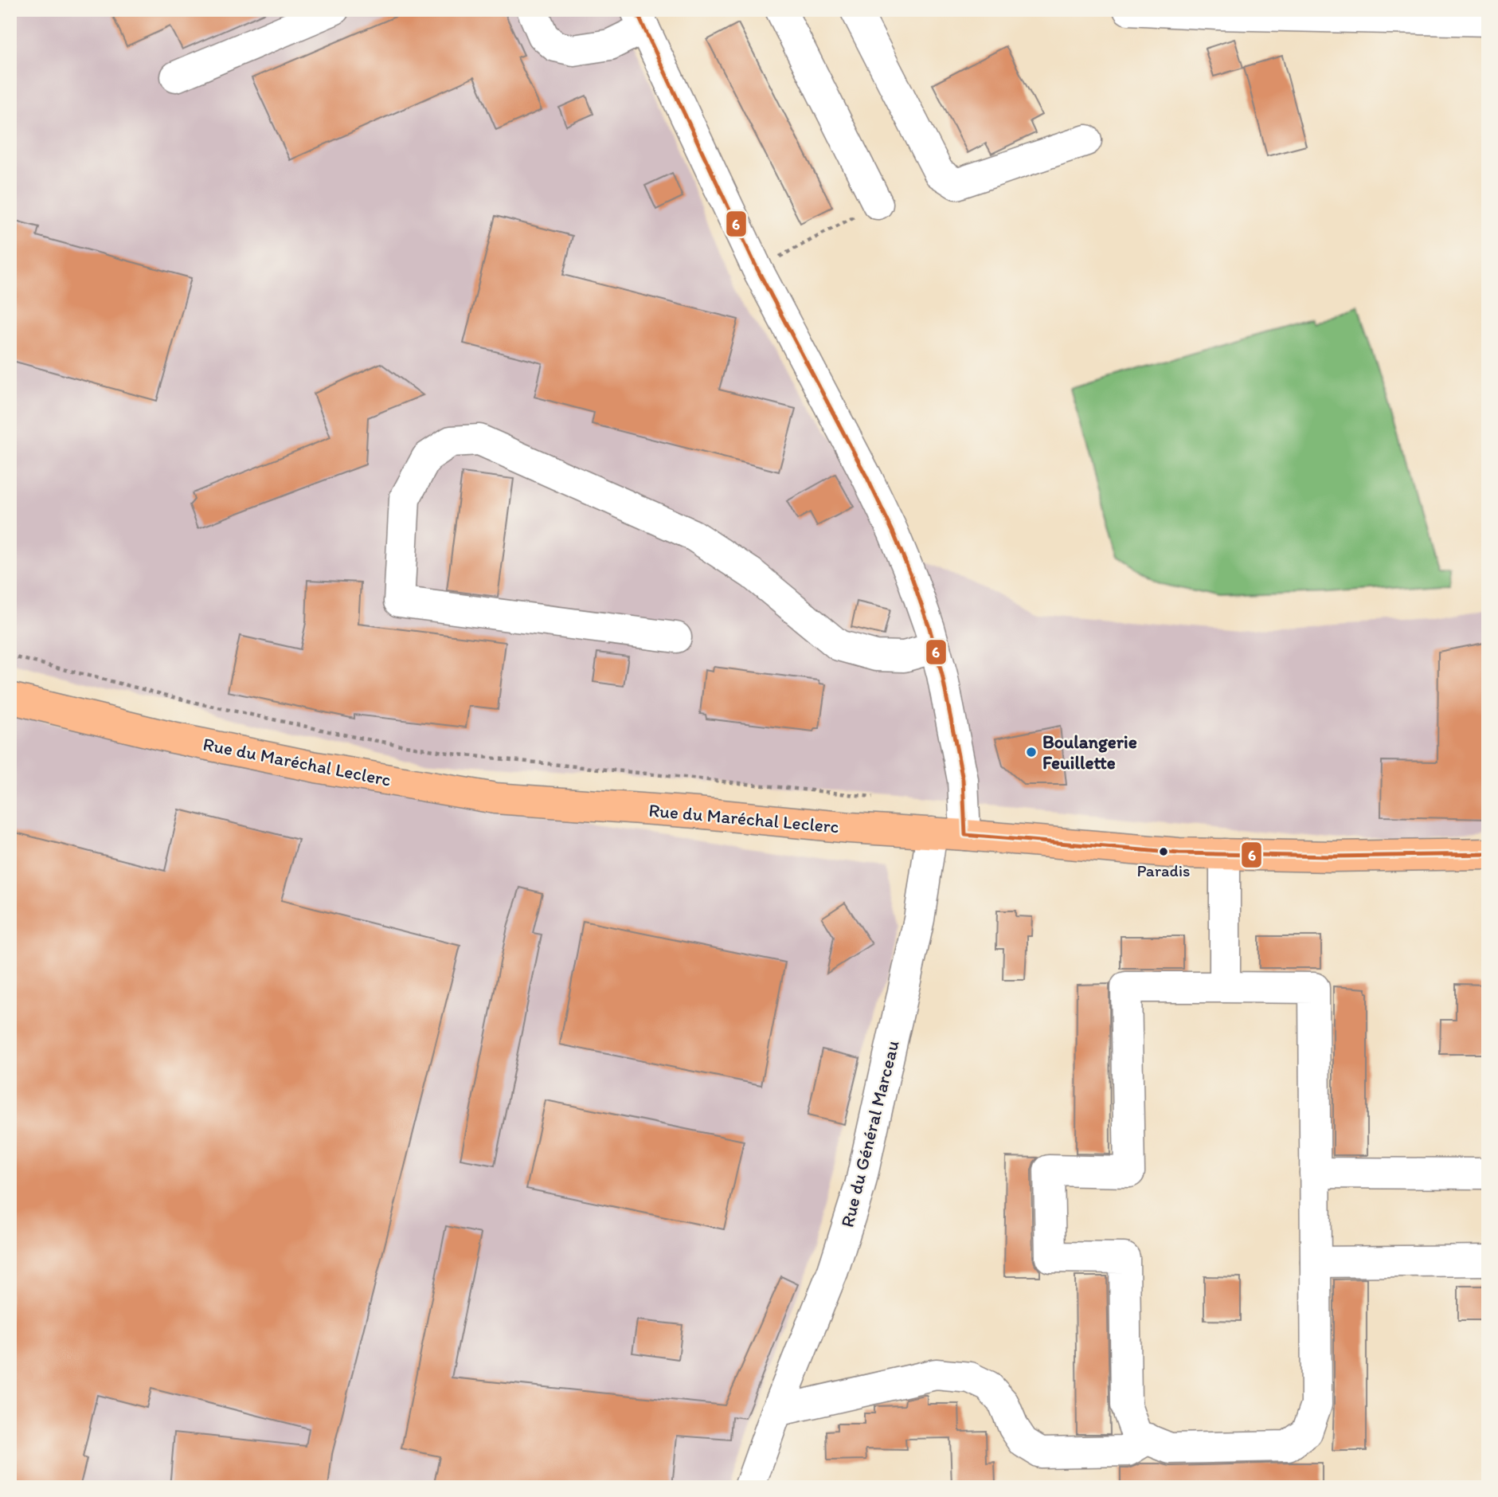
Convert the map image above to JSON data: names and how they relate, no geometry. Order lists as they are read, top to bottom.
{
  "streets": {
    "main road": ["Rue du Maréchal Leclerc"],
    "street": ["Rue du Général Marceau"]
  },
  "crossings": [
    ["Rue du Maréchal Leclerc", "Rue du Général Marceau"]
  ],
  "places": ["Boulangerie Feuillette", "Paradis"],
  "lines": ["transit line 6"]
}
